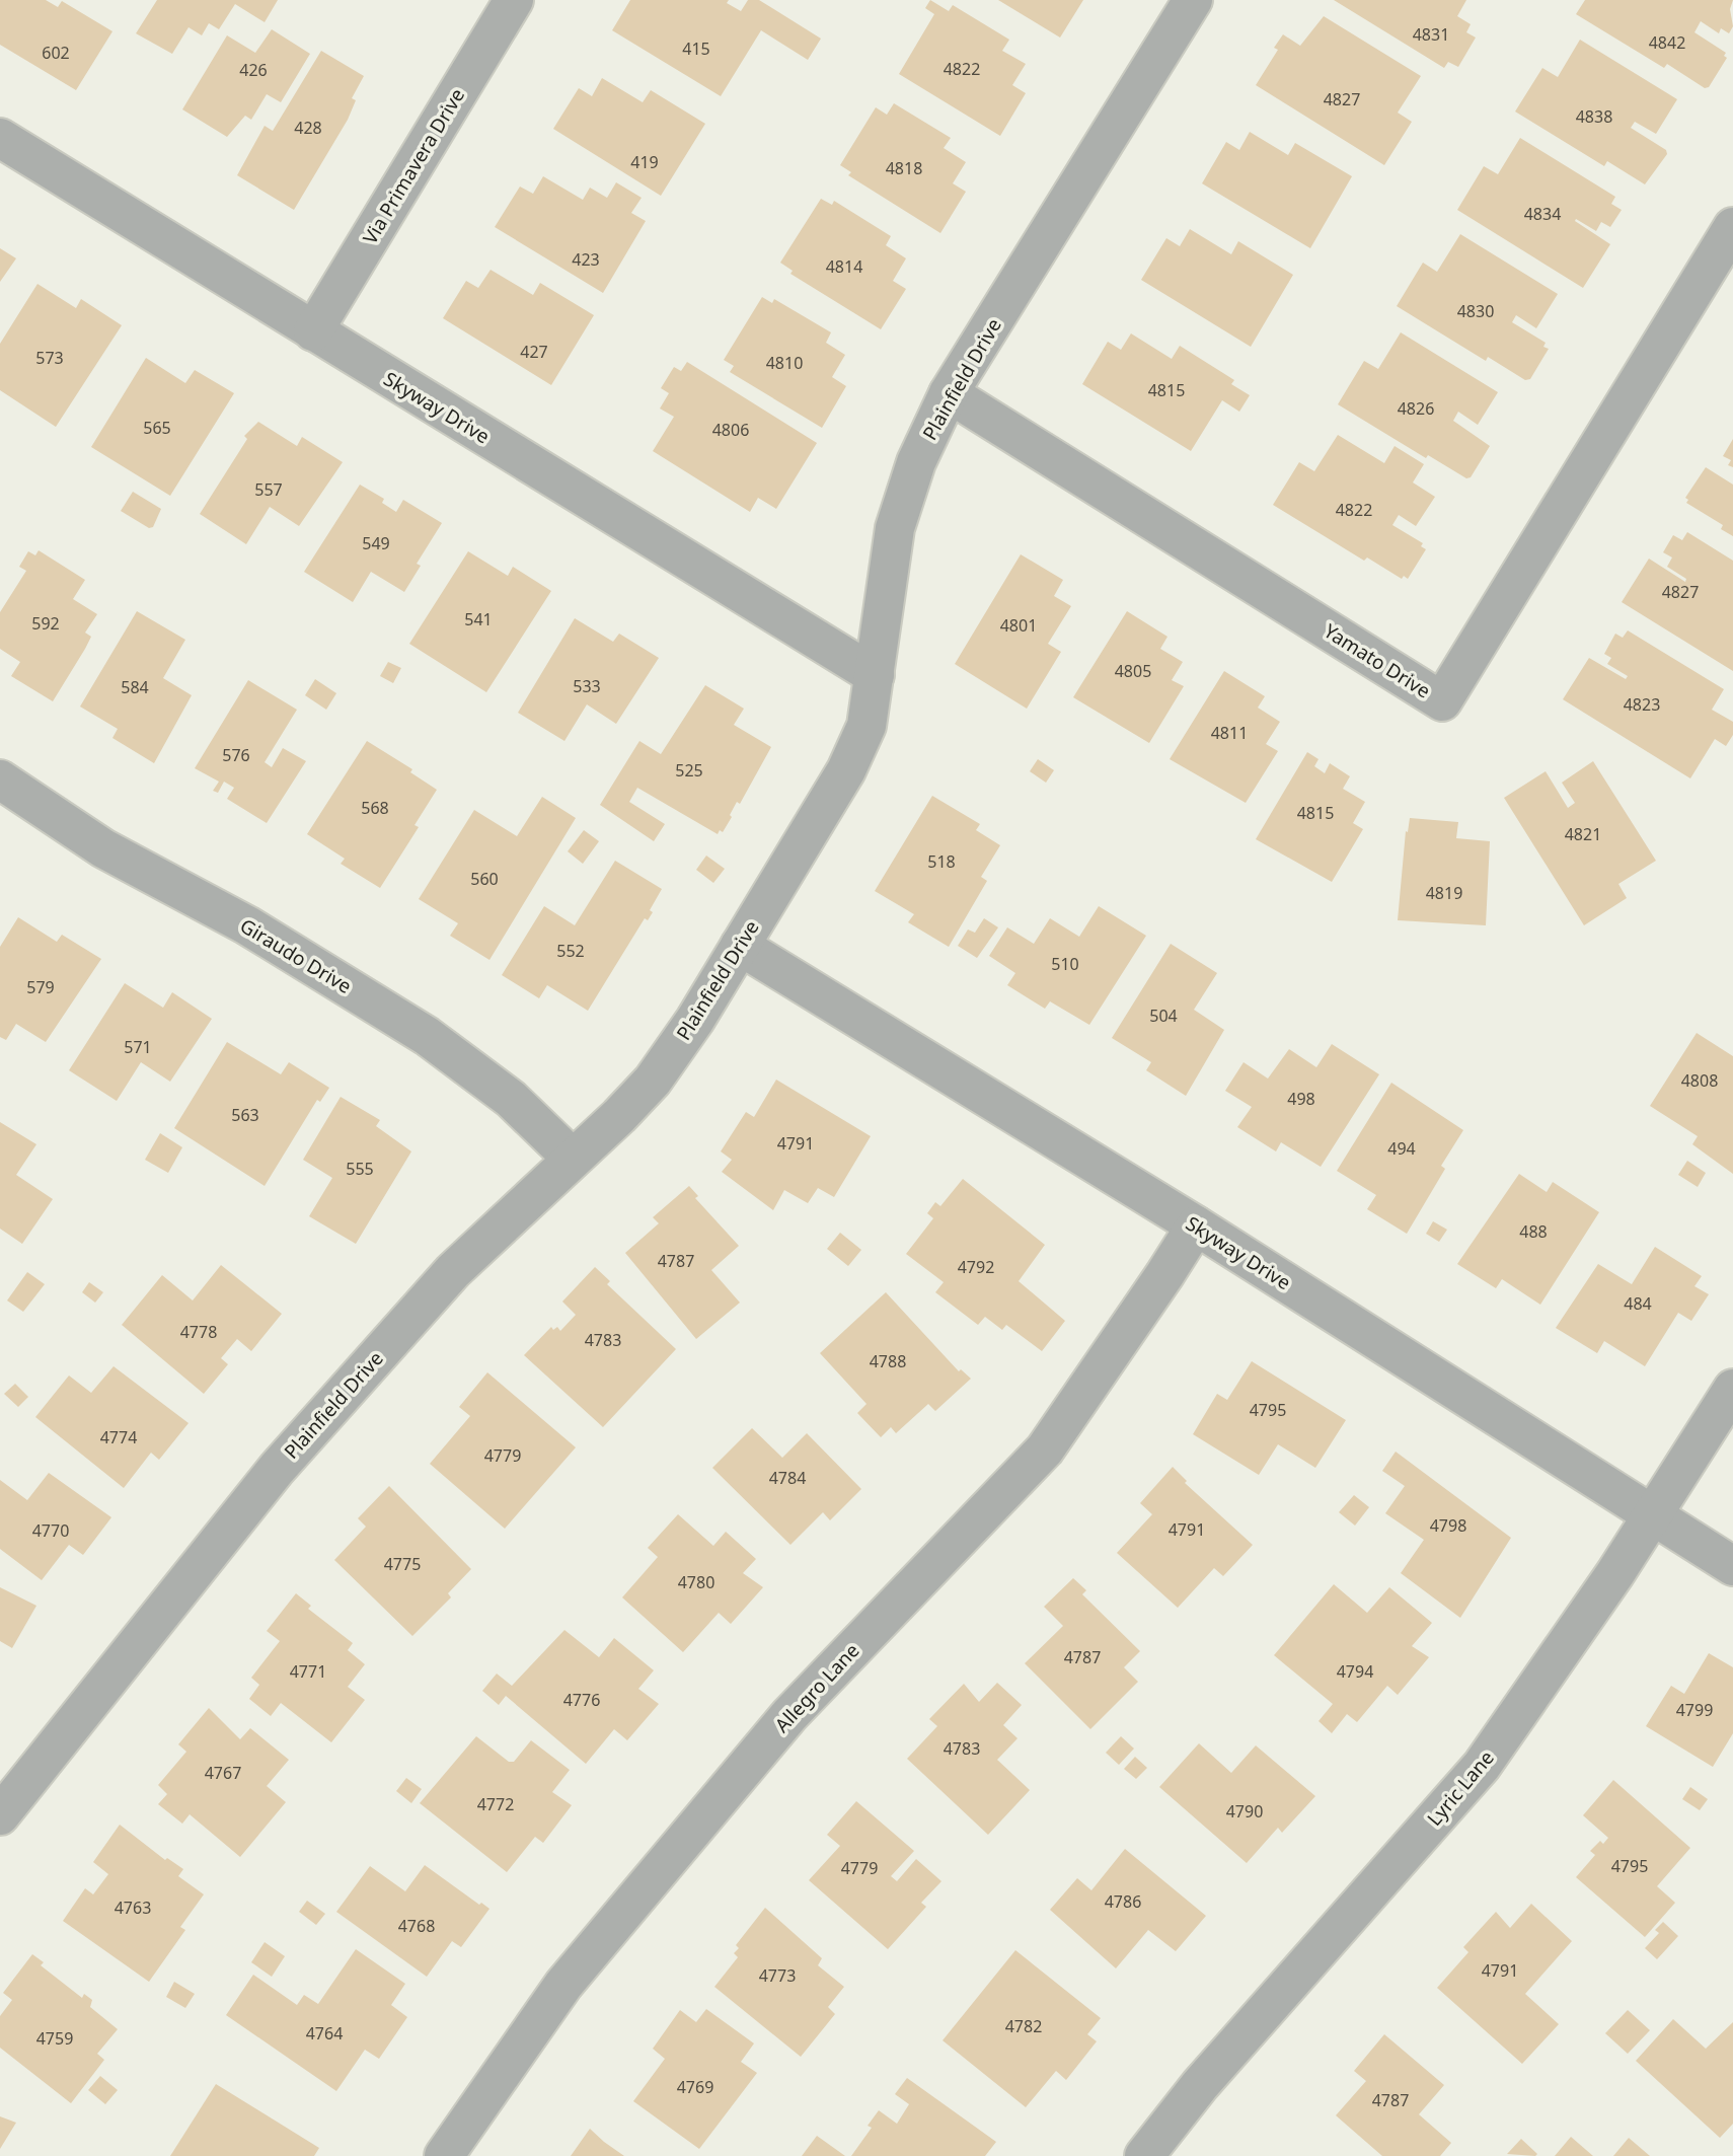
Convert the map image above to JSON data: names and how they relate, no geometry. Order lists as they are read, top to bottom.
{
  "streets": {
    "street": [
      "Via Primavera Drive",
      "Plainfield Drive",
      "Skyway Drive",
      "Yamato Drive",
      "Giraudo Drive",
      "Allegro Lane",
      "Lyric Lane"
    ]
  },
  "crossings": [
    ["Via Primavera Drive", "Skyway Drive"],
    ["Plainfield Drive", "Skyway Drive"],
    ["Plainfield Drive", "Yamato Drive"],
    ["Plainfield Drive", "Giraudo Drive"],
    ["Skyway Drive", "Allegro Lane"],
    ["Skyway Drive", "Lyric Lane"]
  ],
  "house_numbers": [
    "4831",
    "4842",
    "415",
    "602",
    "4822",
    "426",
    "4827",
    "4838",
    "428",
    "419",
    "4818",
    "4834",
    "423",
    "4814",
    "4830",
    "427",
    "573",
    "4810",
    "4815",
    "4826",
    "565",
    "4806",
    "557",
    "4822",
    "549",
    "4827",
    "541",
    "592",
    "4801",
    "4805",
    "533",
    "584",
    "4823",
    "4811",
    "576",
    "525",
    "568",
    "4815",
    "4821",
    "518",
    "560",
    "4819",
    "552",
    "510",
    "579",
    "504",
    "571",
    "4808",
    "498",
    "563",
    "4791",
    "494",
    "555",
    "488",
    "4787",
    "4792",
    "484",
    "4778",
    "4783",
    "4788",
    "4795",
    "4774",
    "4779",
    "4784",
    "4798",
    "4791",
    "4770",
    "4775",
    "4780",
    "4787",
    "4771",
    "4794",
    "4776",
    "4799",
    "4783",
    "4767",
    "4772",
    "4790",
    "4795",
    "4779",
    "4786",
    "4763",
    "4768",
    "4791",
    "4773",
    "4782",
    "4764",
    "4759",
    "4769",
    "4787"
  ]
}
